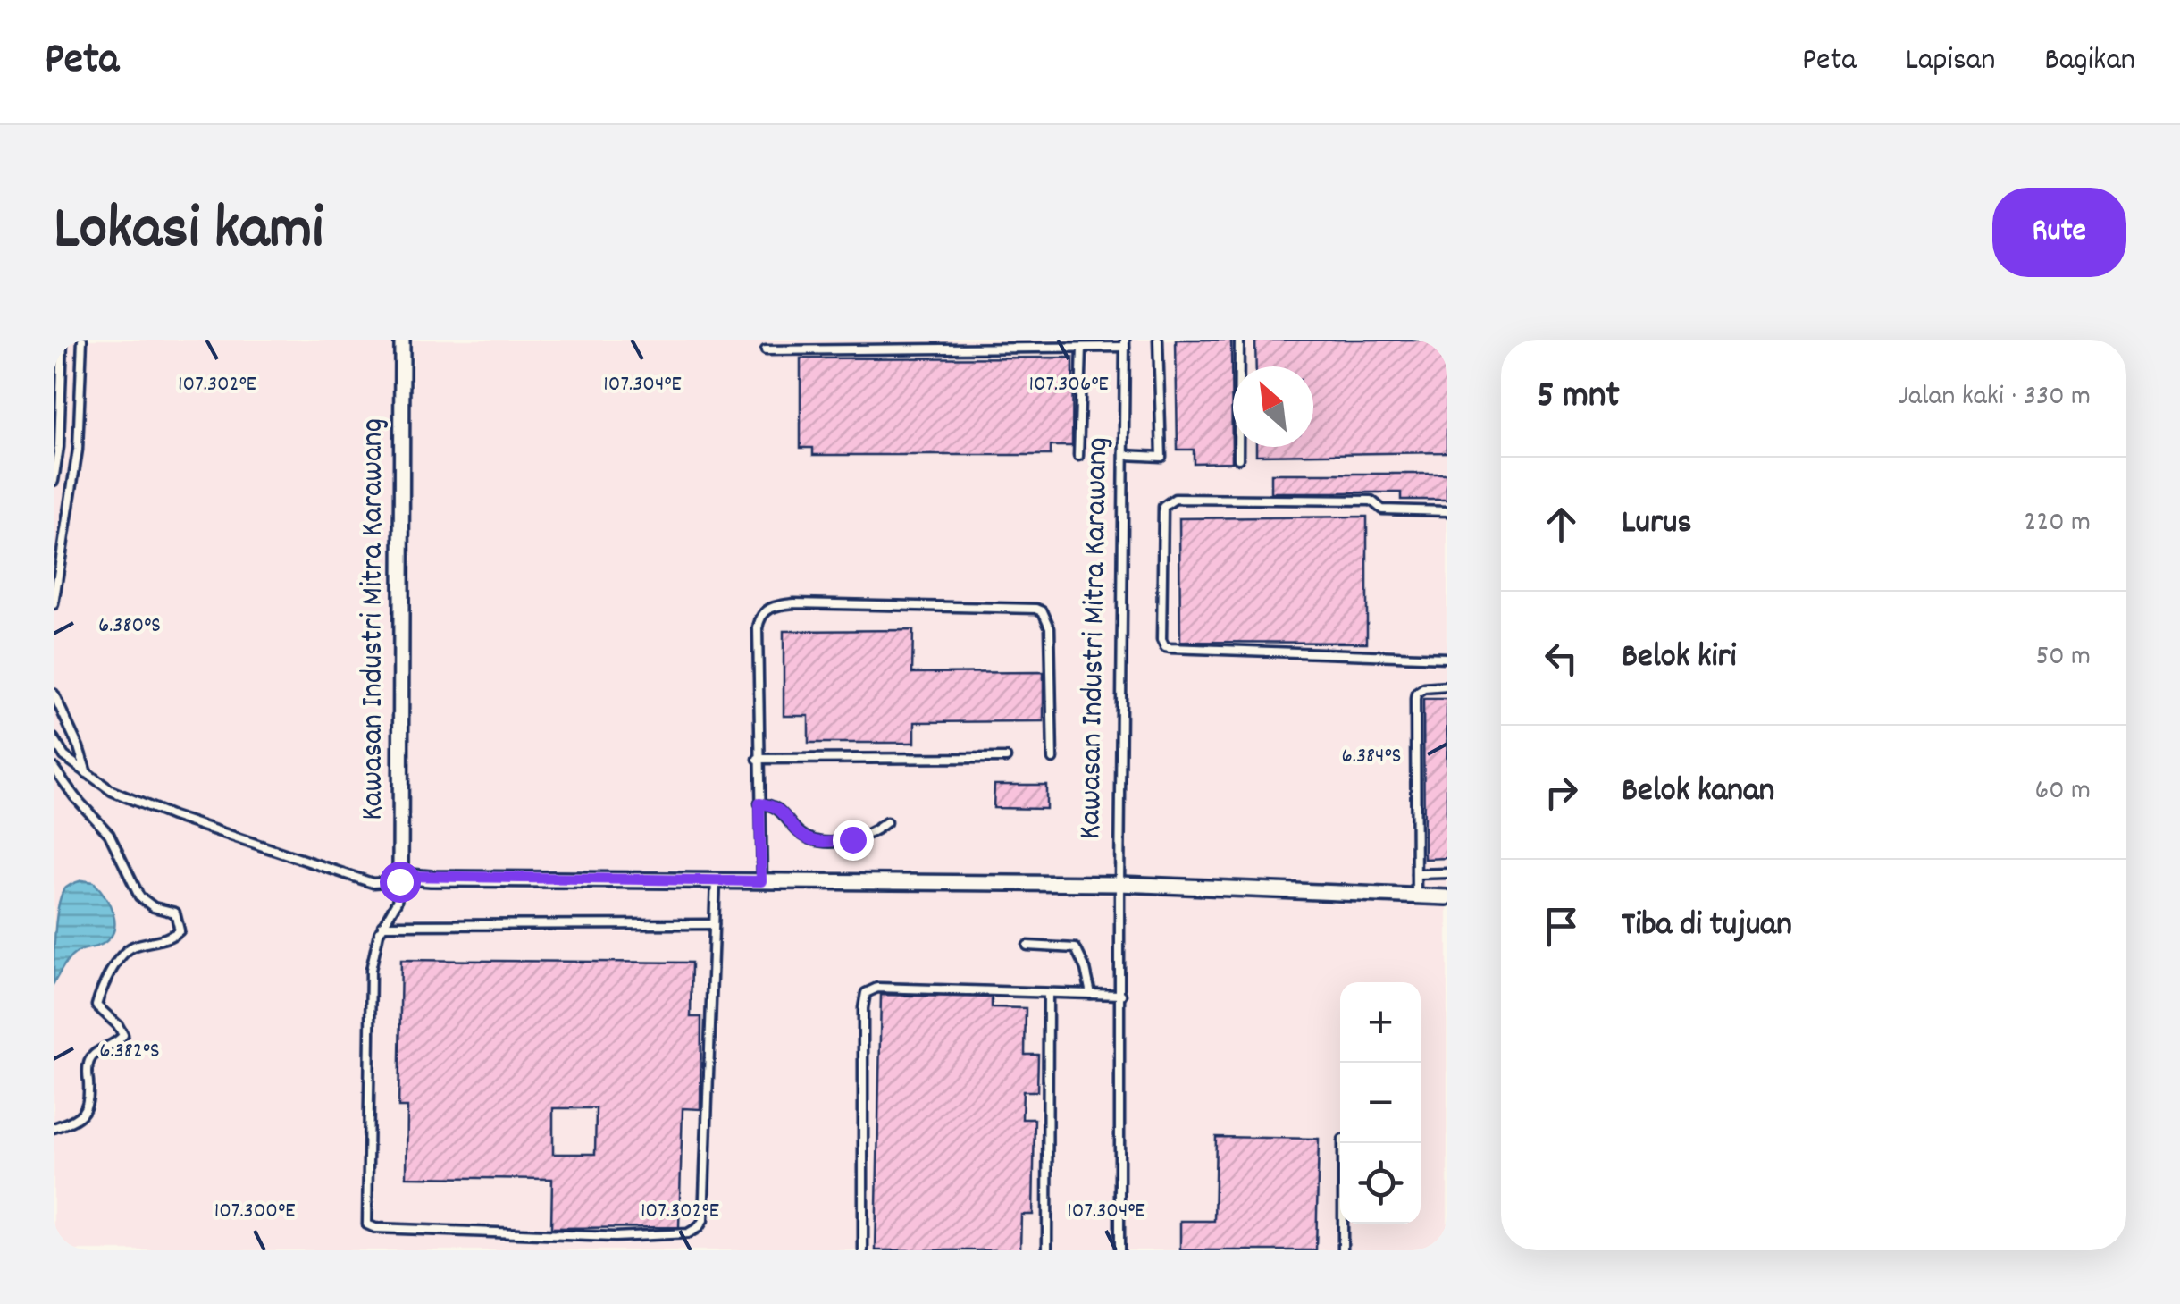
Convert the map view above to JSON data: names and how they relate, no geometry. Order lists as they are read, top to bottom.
{
  "streets": {
    "street": ["Kawasan Industri Mitra Karawang"]
  },
  "north": "top left",
  "page": {
    "header": "Peta",
    "nav": ["Peta", "Lapisan", "Bagikan"],
    "title": "Lokasi kami",
    "buttons": "Rute",
    "heading": ["5 mnt", "Jalan kaki · 330 m"],
    "list": [
      ["Lurus", "220 m"],
      ["Belok kiri", "50 m"],
      ["Belok kanan", "60 m"],
      "Tiba di tujuan"
    ],
    "map_buttons": ["+", "−"]
  },
  "coordinates": [
    "107.302°E",
    "107.304°E",
    "107.306°E",
    "6.380°S",
    "6.384°S",
    "6.382°S",
    "107.300°E"
  ]
}
